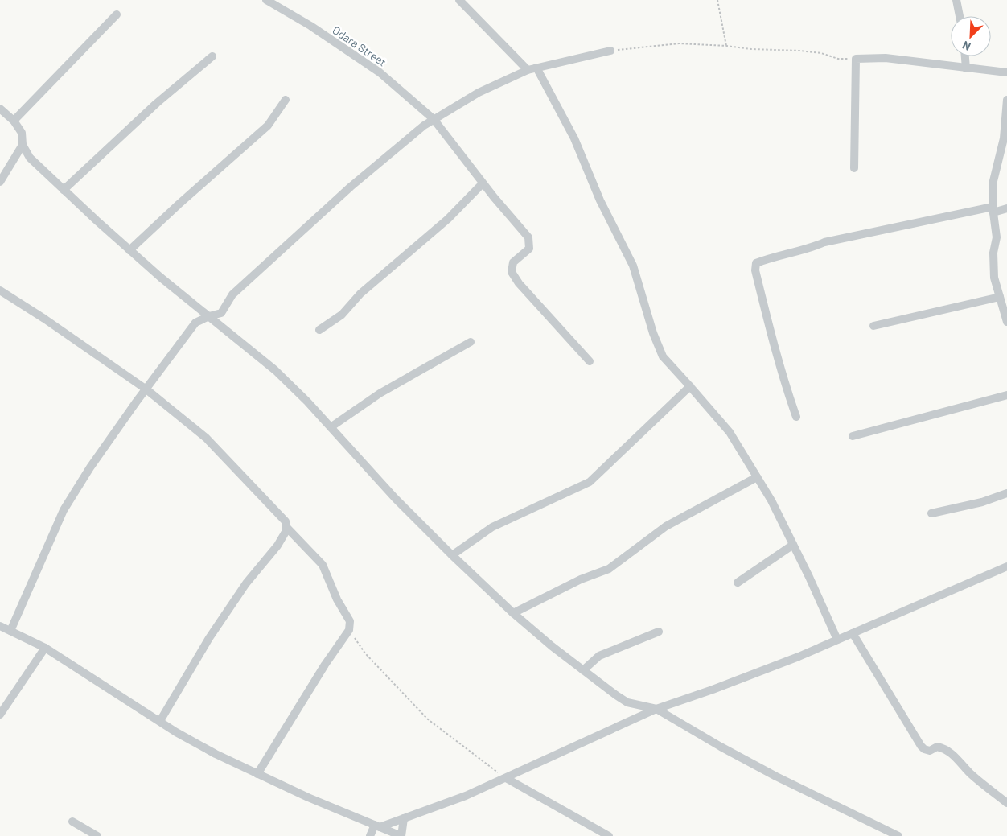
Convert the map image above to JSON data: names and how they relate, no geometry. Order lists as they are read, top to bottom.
{
  "streets": {
    "street": ["Odara Street"]
  },
  "north": "bottom left"
}
